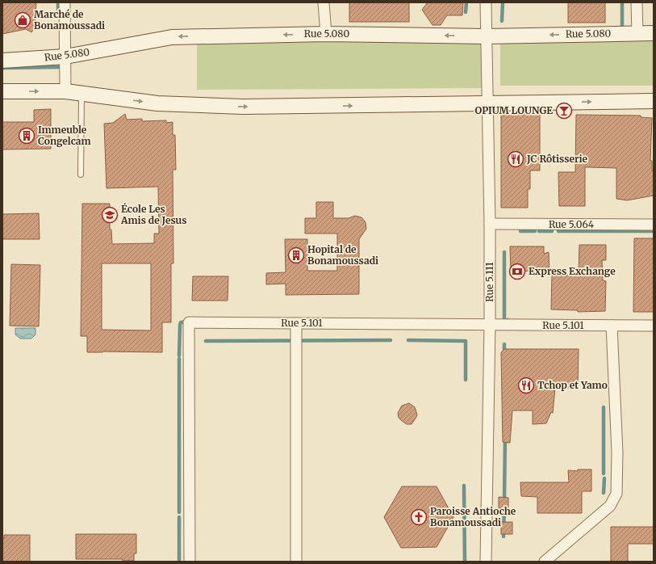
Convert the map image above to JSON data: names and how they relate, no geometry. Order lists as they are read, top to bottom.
{
  "streets": {
    "main road": ["Rue 5.080"],
    "street": ["Rue 5.064", "Rue 5.111", "Rue 5.101"]
  },
  "crossings": [
    ["Rue 5.080", "Rue 5.111"],
    ["Rue 5.064", "Rue 5.111"],
    ["Rue 5.111", "Rue 5.101"]
  ],
  "places": {
    "shop": ["Marché de Bonamoussadi"],
    "bar": ["OPIUM LOUNGE"],
    "building": ["Immeuble Congelcam", "Hopital de Bonamoussadi"],
    "restaurant": ["JC Rôtisserie", "Tchop et Yamo"],
    "school or university": ["École Les Amis de Jesus"],
    "bank": ["Express Exchange"],
    "church": ["Paroisse Antioche Bonamoussadi"]
  }
}
